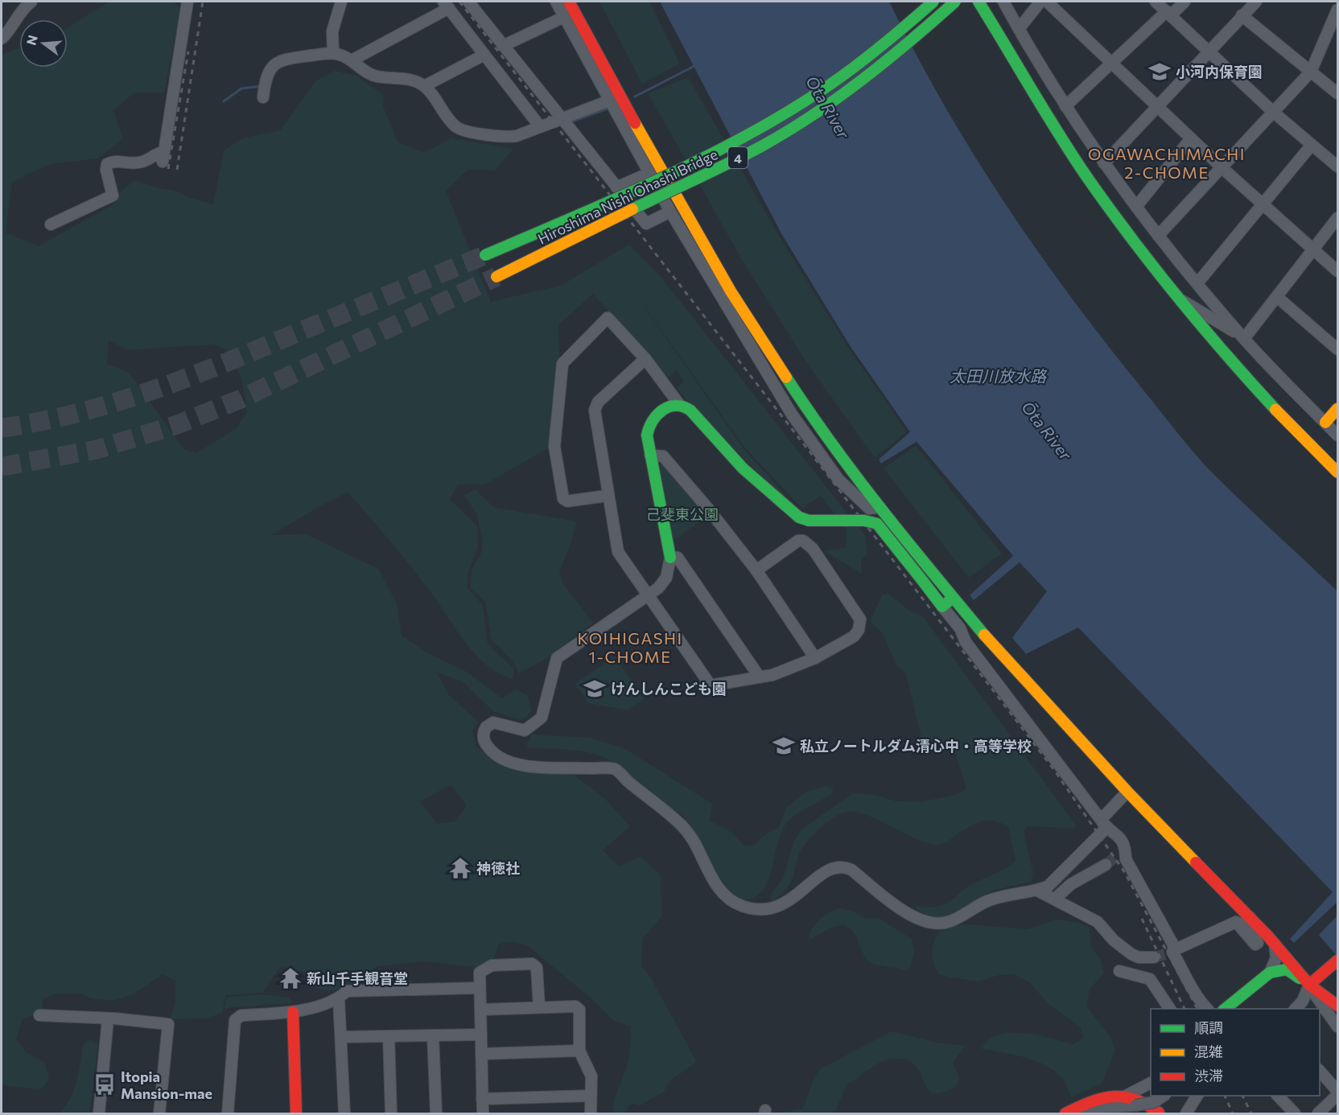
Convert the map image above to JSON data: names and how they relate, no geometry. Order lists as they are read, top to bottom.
{
  "streets": {
    "main road": ["4", "Hiroshima Nishi Ohashi Bridge"]
  },
  "districts": ["OGAWACHIMACHI 2-CHOME", "KOIHIGASHI 1-CHOME"],
  "water": ["Ōta River", "太田川放水路"],
  "parks": ["己斐東公園"],
  "places": {
    "school or university": ["小河内保育園", "けんしんこども園", "私立ノートルダム清心中・高等学校"],
    "temple": ["神徳社", "新山千手観音堂"],
    "bus stop": ["Itopia Mansion-mae"]
  },
  "legend": ["順調", "混雑", "渋滞"],
  "north": "left"
}
